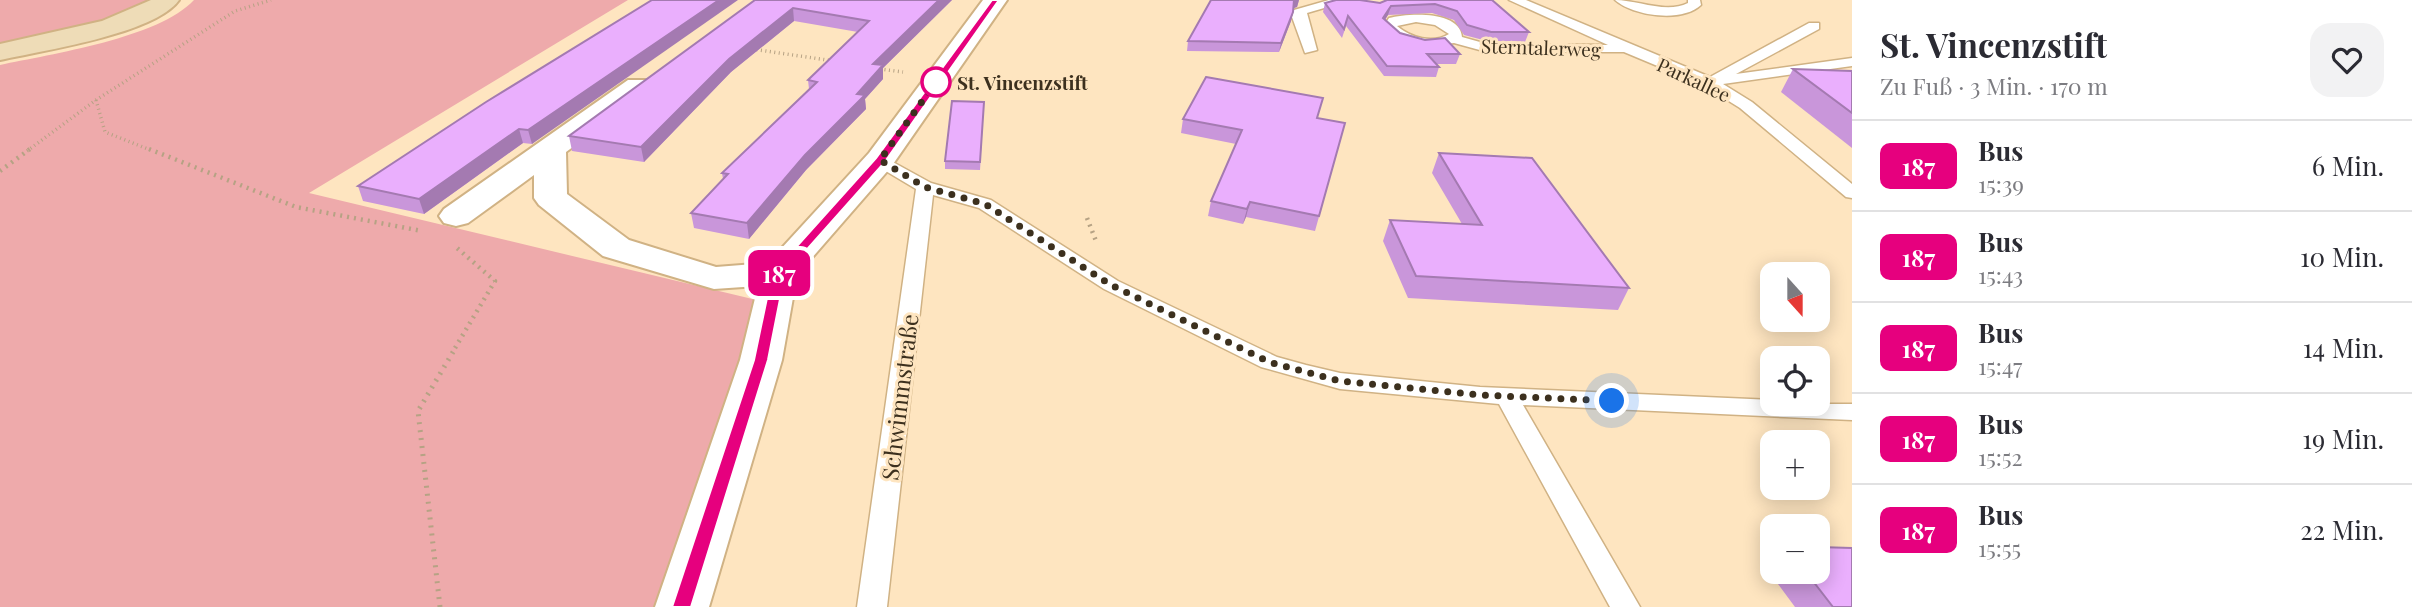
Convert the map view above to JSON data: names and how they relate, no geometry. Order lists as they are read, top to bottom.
{
  "streets": {
    "lane": ["Sterntalerweg", "Parkallee", "Schwimmstraße"]
  },
  "crossings": [
    ["Sterntalerweg", "Parkallee"]
  ],
  "places": ["St. Vincenzstift"],
  "lines": ["bus line 187"],
  "north": "bottom",
  "page": {
    "on_map": "187",
    "heading": ["St. Vincenzstift", "Zu Fuß · 3 Min. · 170 m"],
    "list": [
      {
        "mark": "187",
        "name": "Bus",
        "note": "15:39",
        "value": "6 Min."
      },
      {
        "mark": "187",
        "name": "Bus",
        "note": "15:43",
        "value": "10 Min."
      },
      {
        "mark": "187",
        "name": "Bus",
        "note": "15:47",
        "value": "14 Min."
      },
      {
        "mark": "187",
        "name": "Bus",
        "note": "15:52",
        "value": "19 Min."
      },
      {
        "mark": "187",
        "name": "Bus",
        "note": "15:55",
        "value": "22 Min."
      }
    ],
    "map_buttons": ["+", "−"]
  }
}
